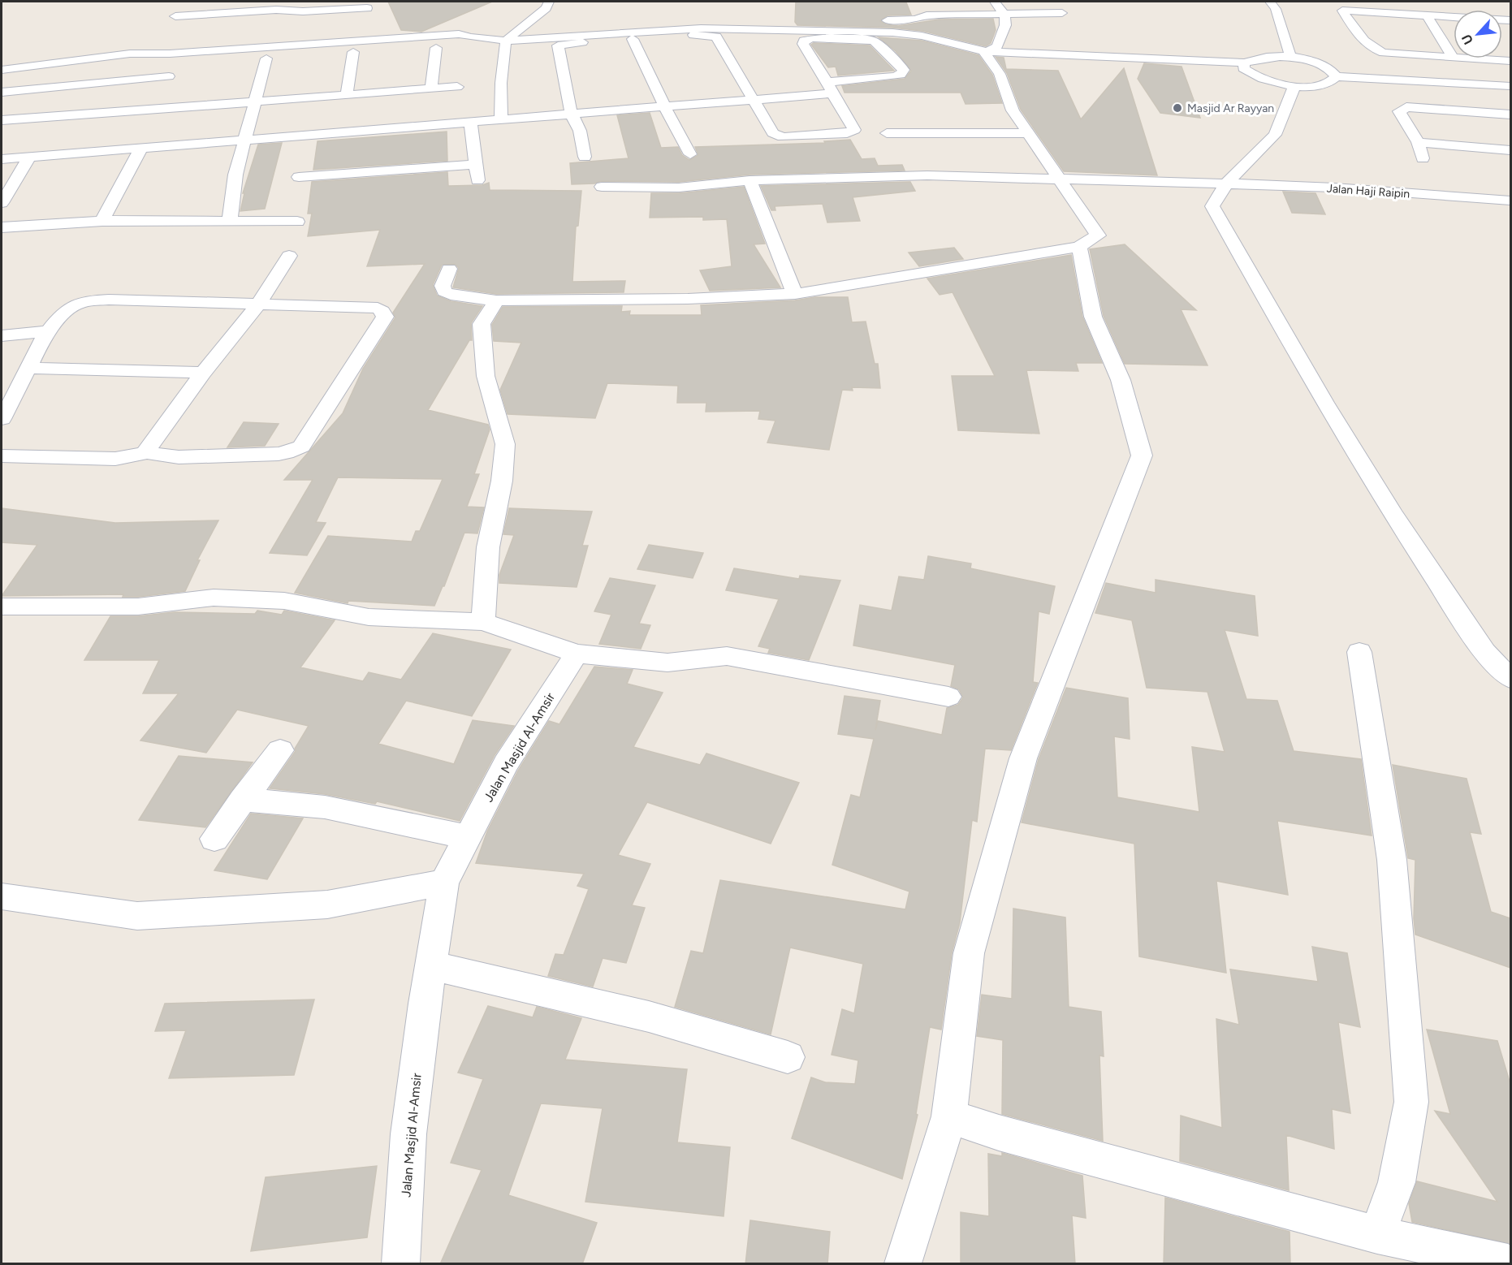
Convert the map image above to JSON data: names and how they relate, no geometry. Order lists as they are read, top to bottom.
{
  "streets": {
    "street": ["Jalan Haji Raipin", "Jalan Masjid Al-Amsir"]
  },
  "places": ["Masjid Ar Rayyan"],
  "north": "bottom left"
}
